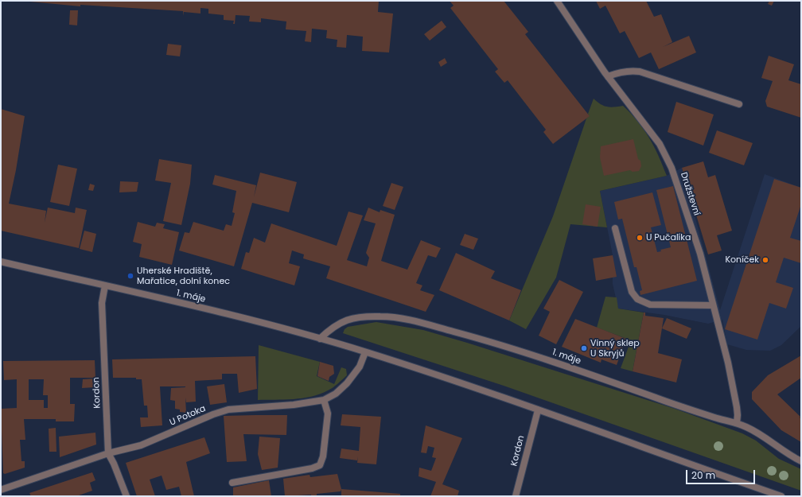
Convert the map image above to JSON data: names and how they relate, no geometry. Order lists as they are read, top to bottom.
{
  "streets": {
    "street": [
      "Družstevní",
      "1. máje",
      "Kordon",
      "U Potoka"
    ]
  },
  "crossings": [
    ["Družstevní", "1. máje"],
    ["1. máje", "Kordon"],
    ["1. máje", "U Potoka"],
    ["Kordon", "U Potoka"]
  ],
  "places": [
    "U Pučalíka",
    "Koníček",
    "Uherské Hradiště, Mařatice, dolní konec",
    "Vinný sklep U Skryjů"
  ],
  "scale_bar": "20 m"
}
